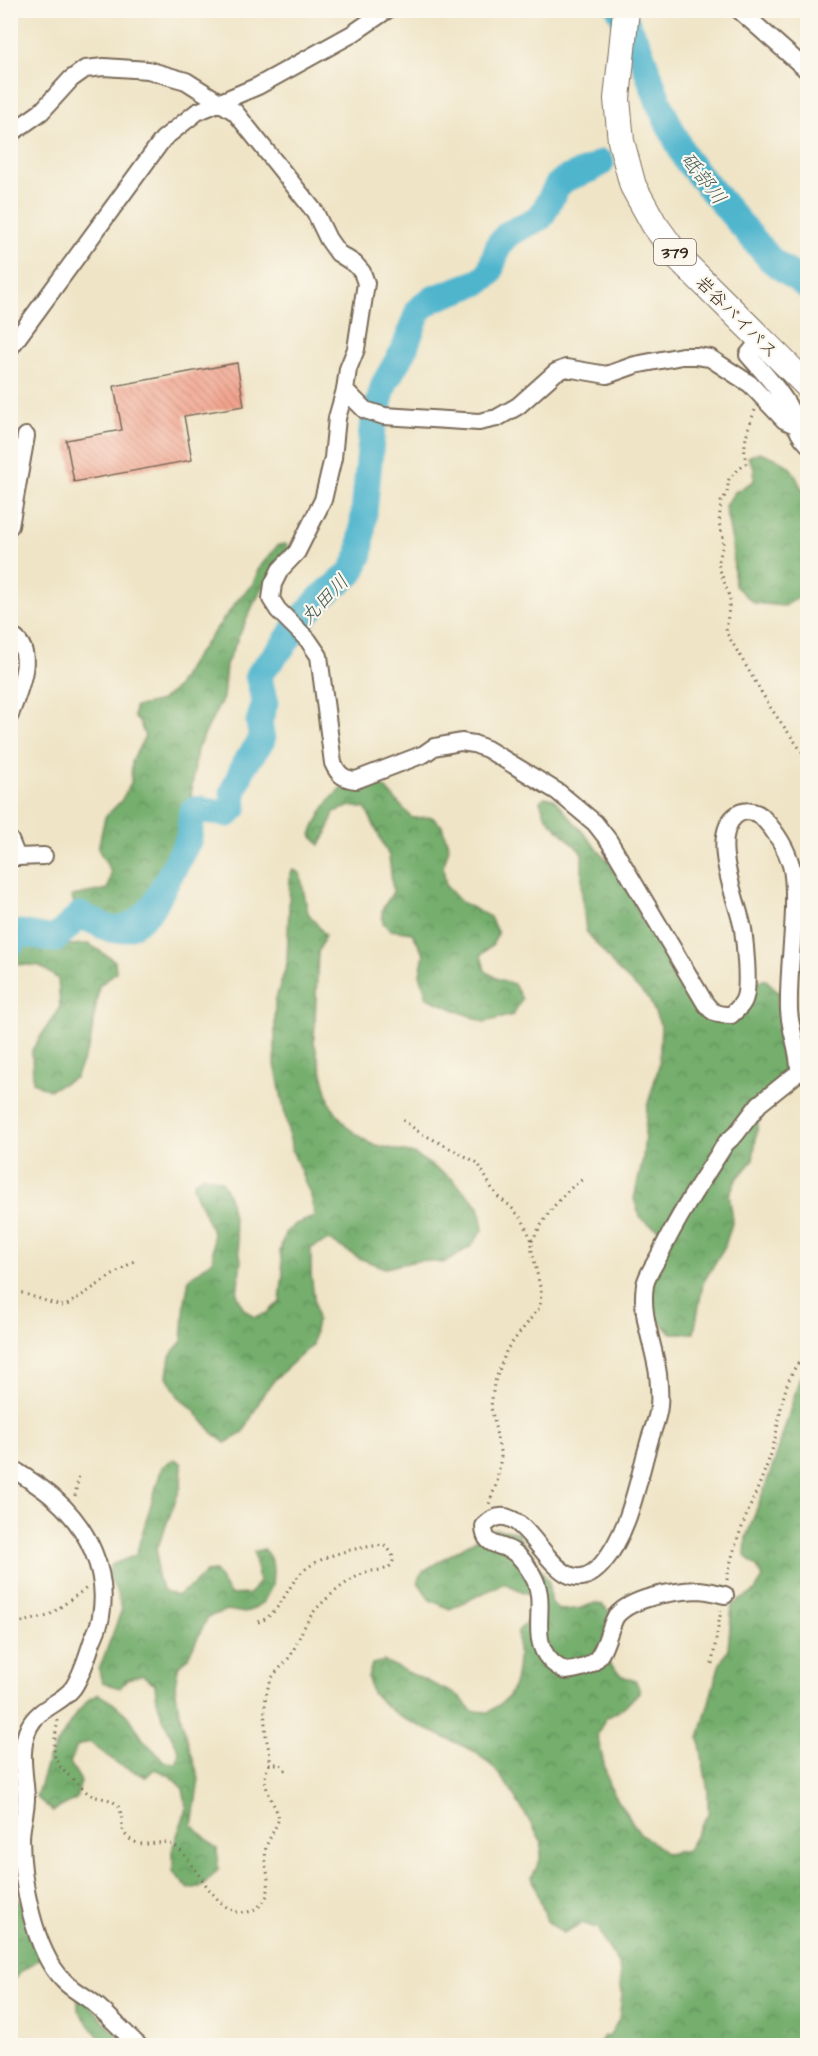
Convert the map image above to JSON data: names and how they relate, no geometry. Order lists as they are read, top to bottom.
{
  "streets": {
    "highway": ["379", "岩谷バイパス"]
  },
  "water": ["砥部川", "丸田川"]
}
